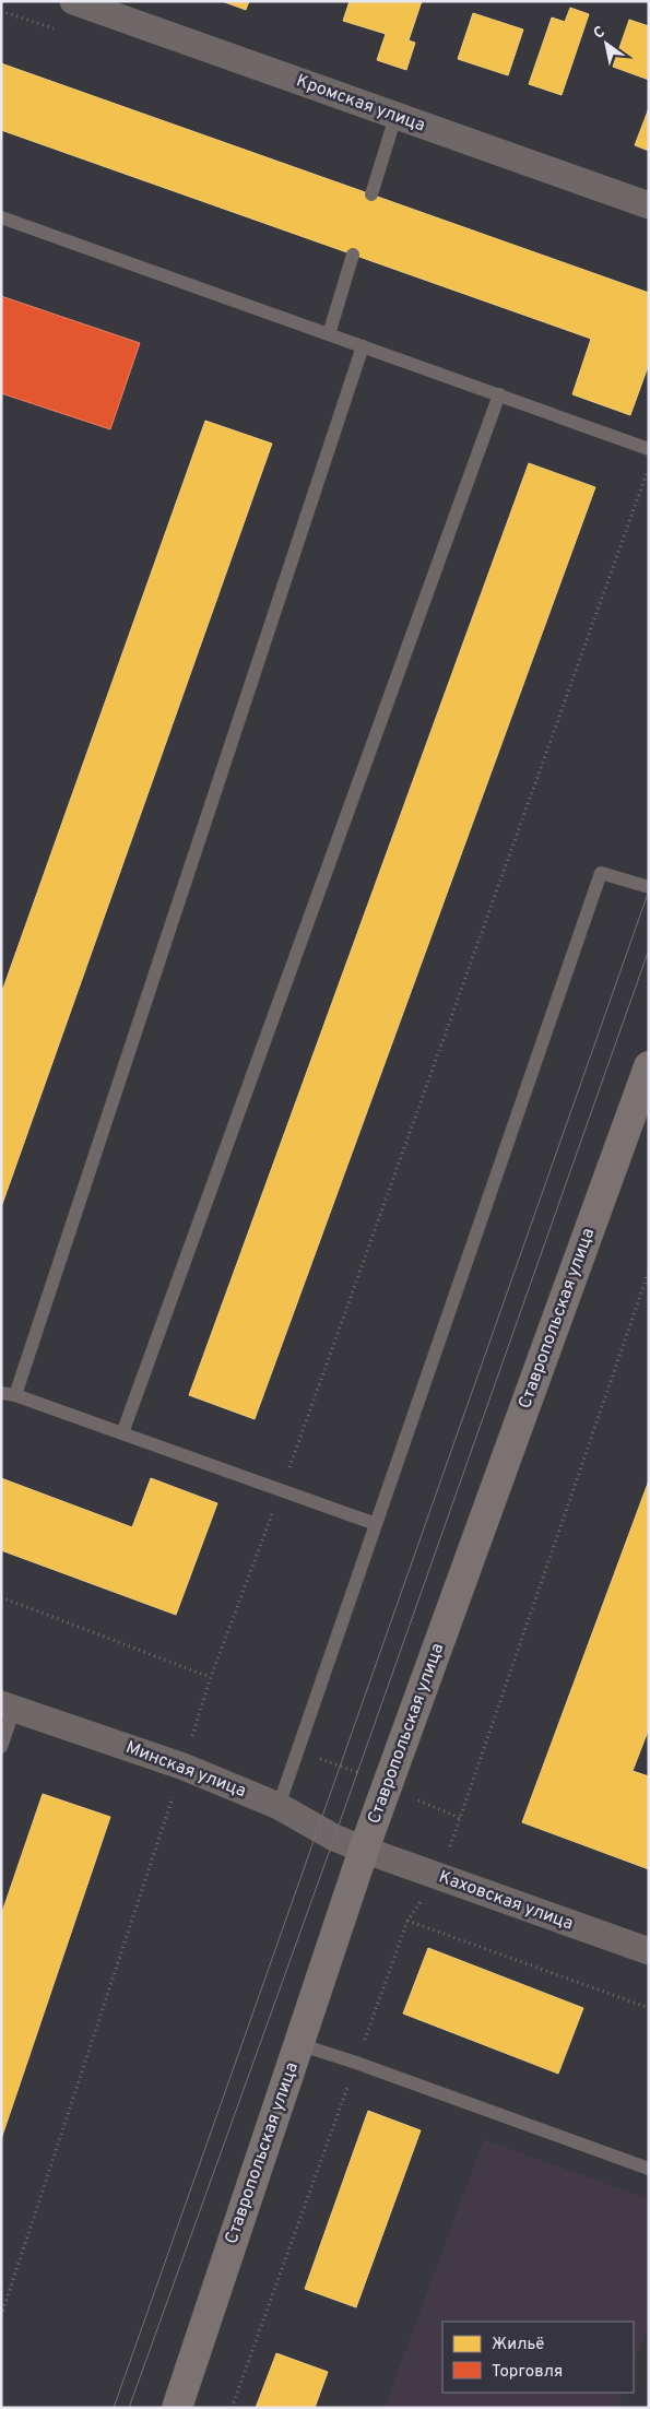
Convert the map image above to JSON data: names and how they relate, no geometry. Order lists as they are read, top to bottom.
{
  "streets": {
    "street": [
      "Кромская улица",
      "Ставропольская улица",
      "Минская улица",
      "Каховская улица"
    ]
  },
  "crossings": [
    ["Ставропольская улица", "Минская улица"],
    ["Ставропольская улица", "Каховская улица"],
    ["Минская улица", "Каховская улица"]
  ],
  "legend": ["Жильё", "Торговля"],
  "north": "top left"
}
